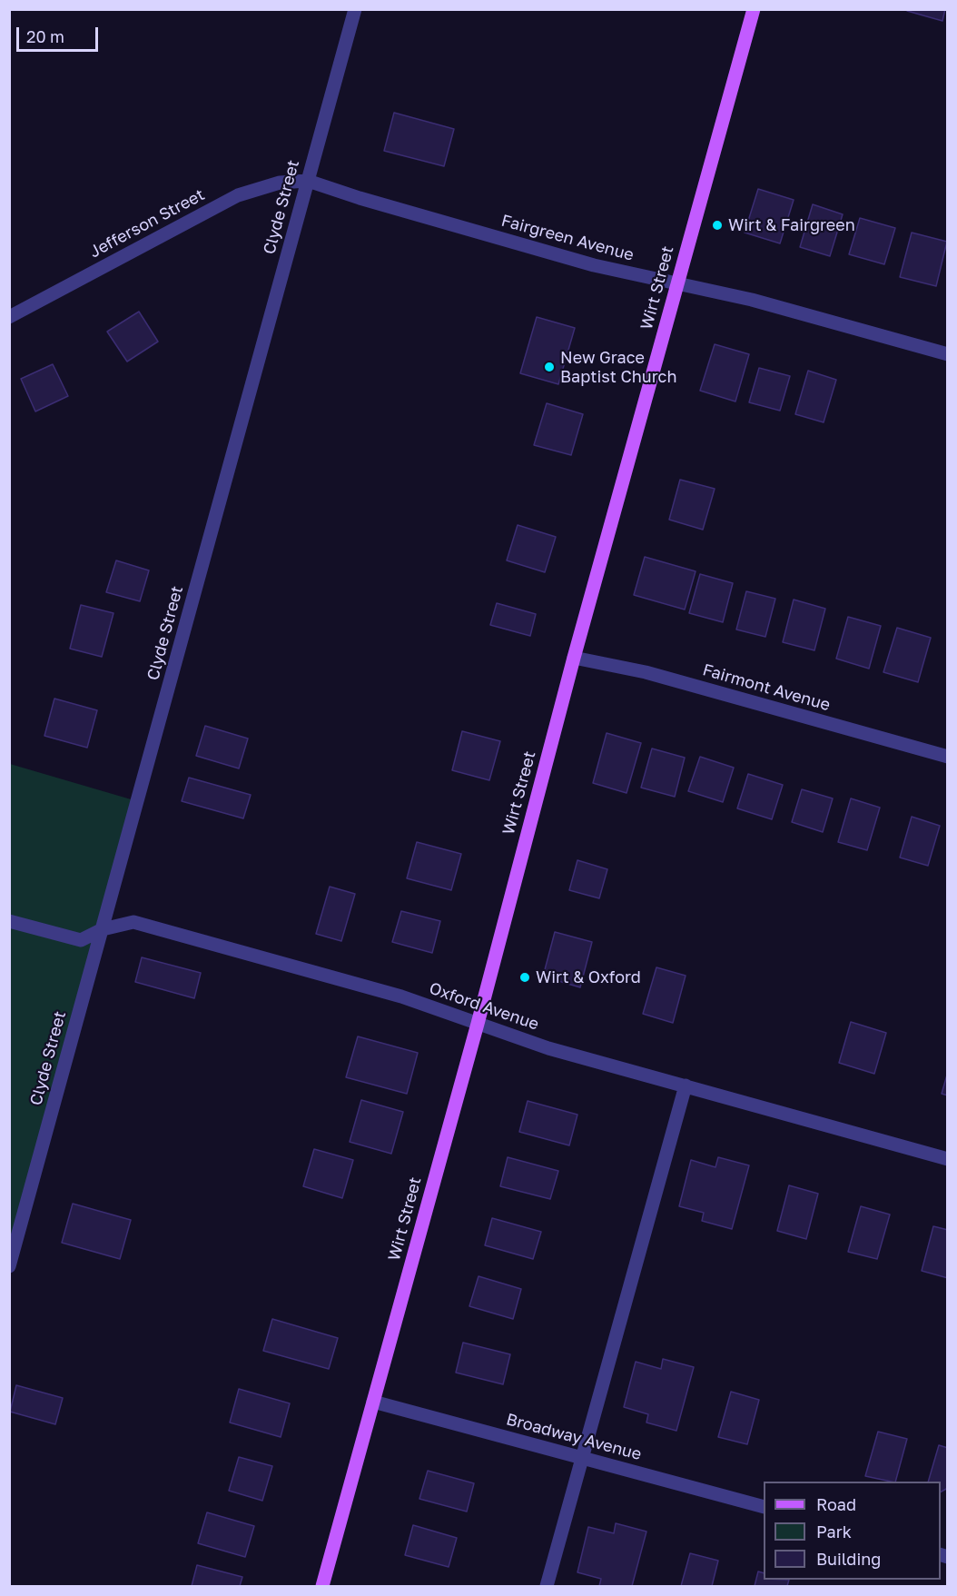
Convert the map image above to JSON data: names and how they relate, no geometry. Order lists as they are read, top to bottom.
{
  "streets": {
    "main road": ["Wirt Street"],
    "street": [
      "Clyde Street",
      "Jefferson Street",
      "Fairgreen Avenue",
      "Fairmont Avenue",
      "Oxford Avenue",
      "Broadway Avenue"
    ]
  },
  "crossings": [
    ["Clyde Street", "Jefferson Street"],
    ["Clyde Street", "Fairgreen Avenue"],
    ["Clyde Street", "Oxford Avenue"],
    ["Jefferson Street", "Fairgreen Avenue"],
    ["Fairgreen Avenue", "Wirt Street"],
    ["Wirt Street", "Fairmont Avenue"],
    ["Wirt Street", "Oxford Avenue"],
    ["Wirt Street", "Broadway Avenue"]
  ],
  "places": ["Wirt & Fairgreen", "New Grace Baptist Church", "Wirt & Oxford"],
  "legend": ["Road", "Park", "Building"],
  "scale_bar": "20 m"
}
